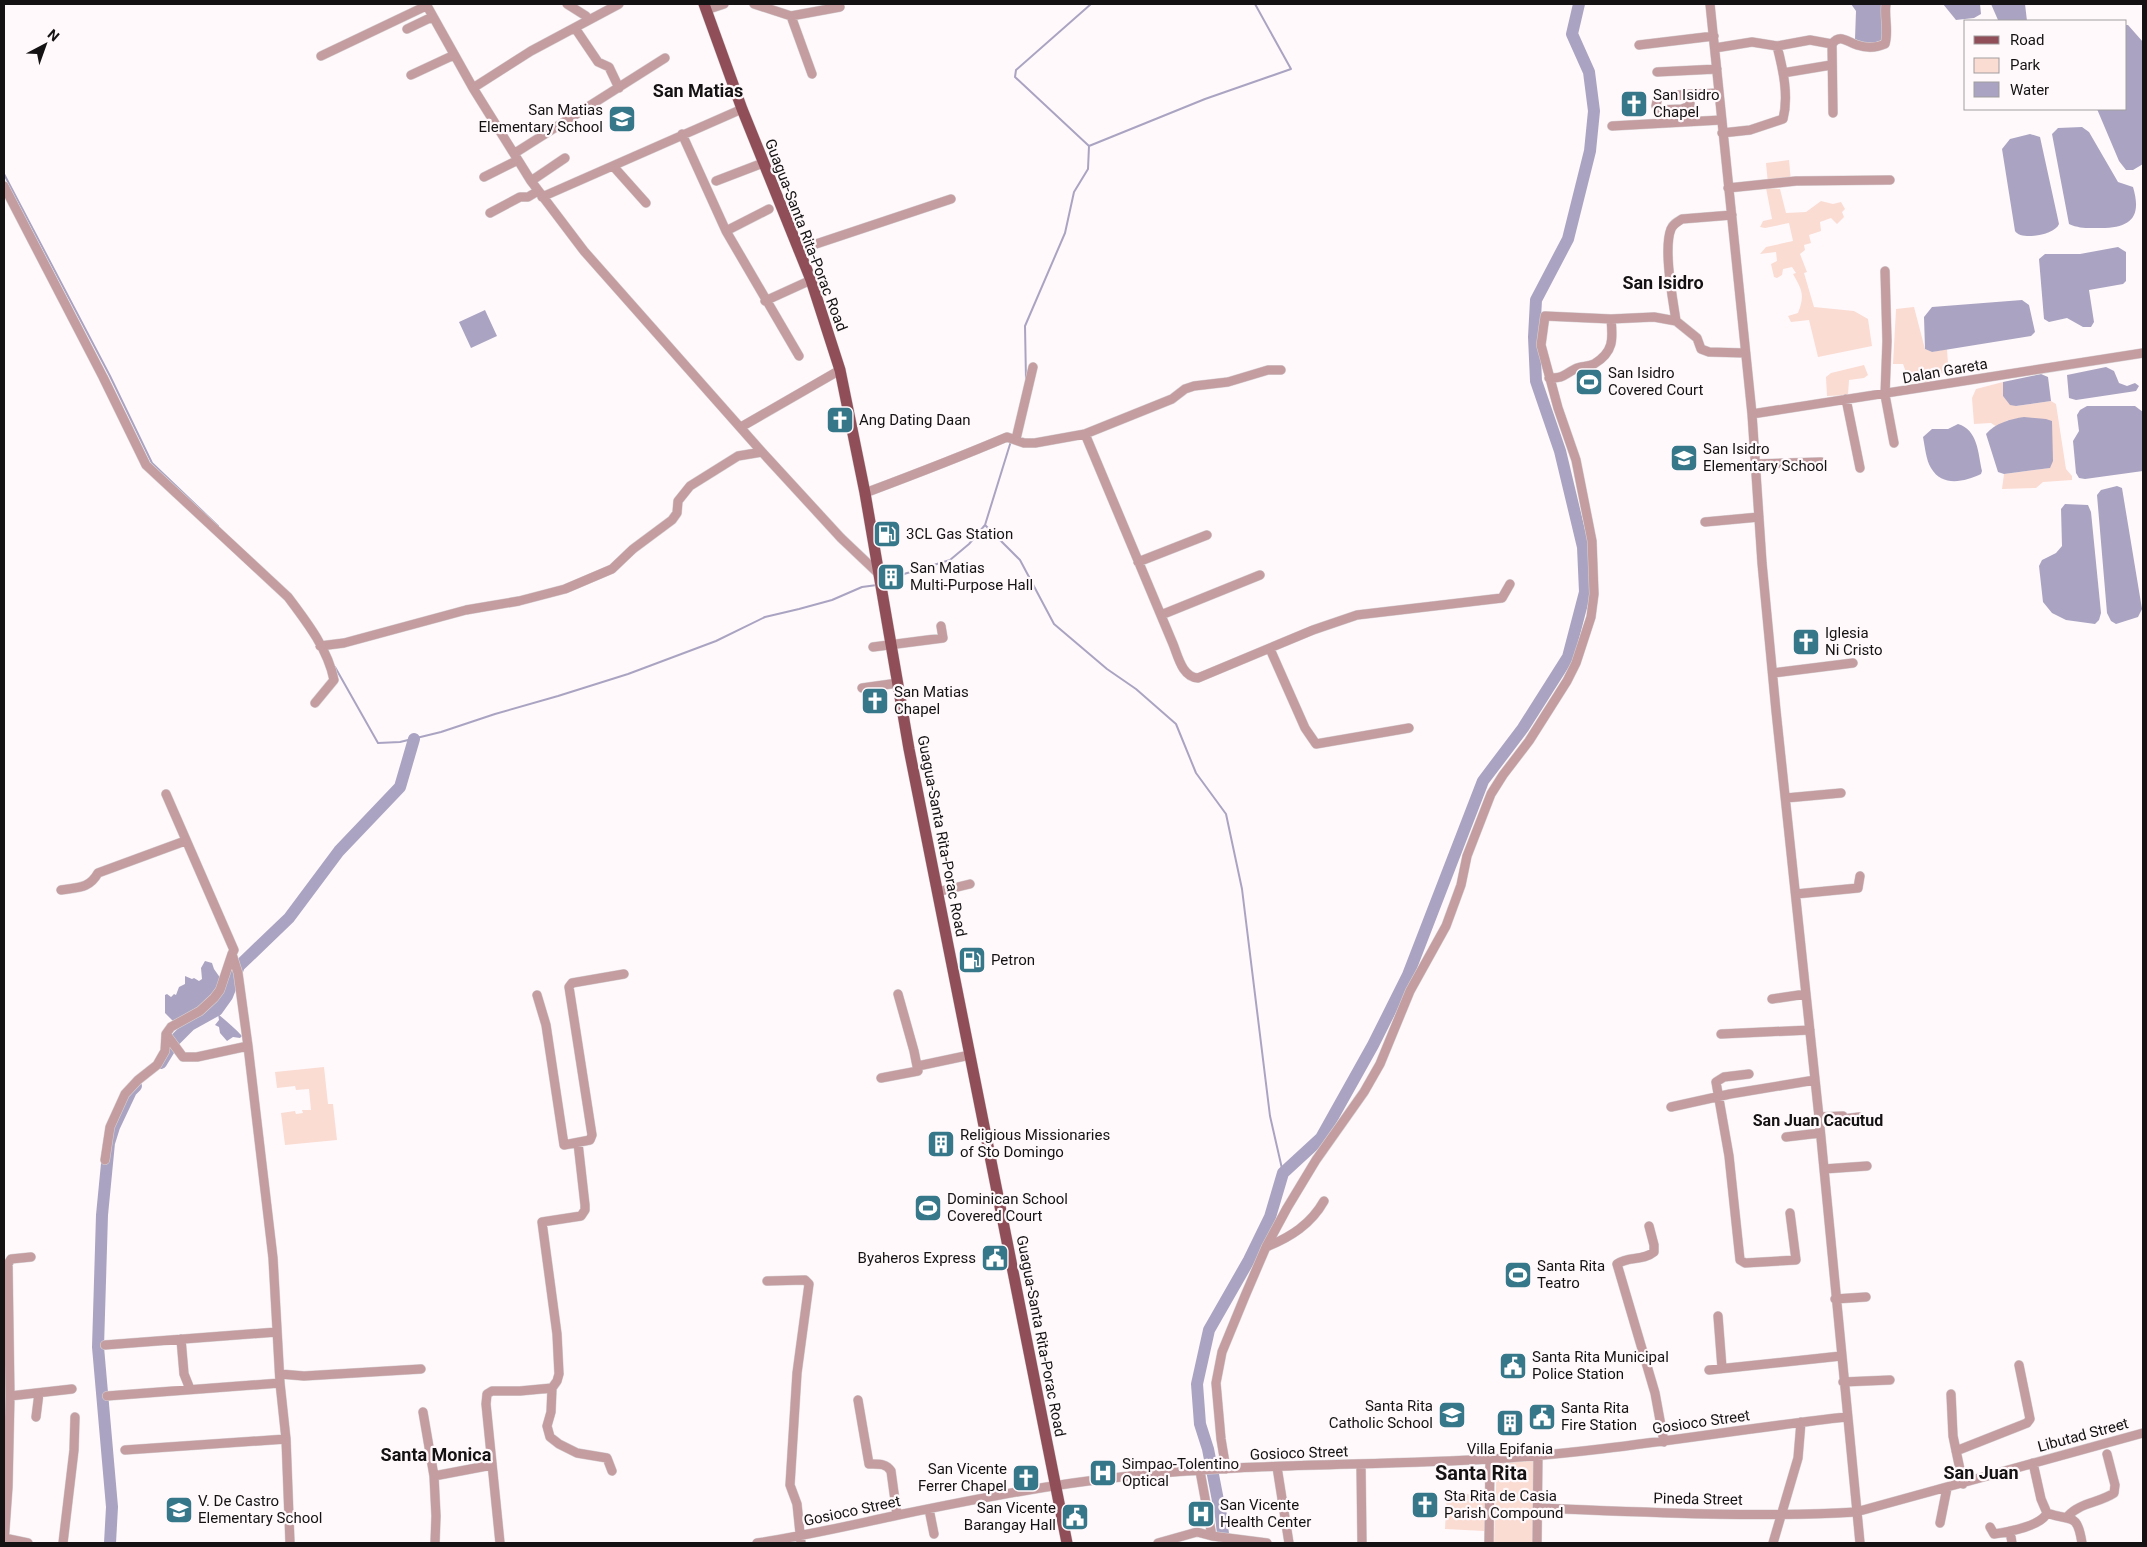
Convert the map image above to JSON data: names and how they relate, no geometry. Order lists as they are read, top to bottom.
{
  "streets": {
    "main road": ["Guagua-Santa Rita-Porac Road"],
    "street": [
      "Dalan Gareta",
      "Gosioco Street",
      "Libutad Street",
      "Pineda Street"
    ]
  },
  "crossings": [
    ["Guagua-Santa Rita-Porac Road", "Gosioco Street"],
    ["Libutad Street", "Pineda Street"]
  ],
  "districts": [
    "San Matias",
    "San Isidro",
    "San Juan Cacutud",
    "Santa Monica",
    "San Juan",
    "Santa Rita"
  ],
  "places": {
    "church": [
      "San Isidro Chapel",
      "Ang Dating Daan",
      "Iglesia Ni Cristo",
      "San Matias Chapel",
      "San Vicente Ferrer Chapel",
      "Sta Rita de Casia Parish Compound"
    ],
    "school or university": [
      "San Matias Elementary School",
      "San Isidro Elementary School",
      "Santa Rita Catholic School",
      "V. De Castro Elementary School"
    ],
    "sports": ["San Isidro Covered Court", "Dominican School Covered Court", "Santa Rita Teatro"],
    "fuel station": ["3CL Gas Station", "Petron"],
    "building": ["San Matias Multi-Purpose Hall", "Religious Missionaries of Sto Domingo", "Villa Epifania"],
    "public building": [
      "Byaheros Express",
      "Santa Rita Municipal Police Station",
      "Santa Rita Fire Station",
      "San Vicente Barangay Hall"
    ],
    "hospital": ["Simpao-Tolentino Optical", "San Vicente Health Center"]
  },
  "legend": ["Road", "Park", "Water"],
  "north": "top right"
}
